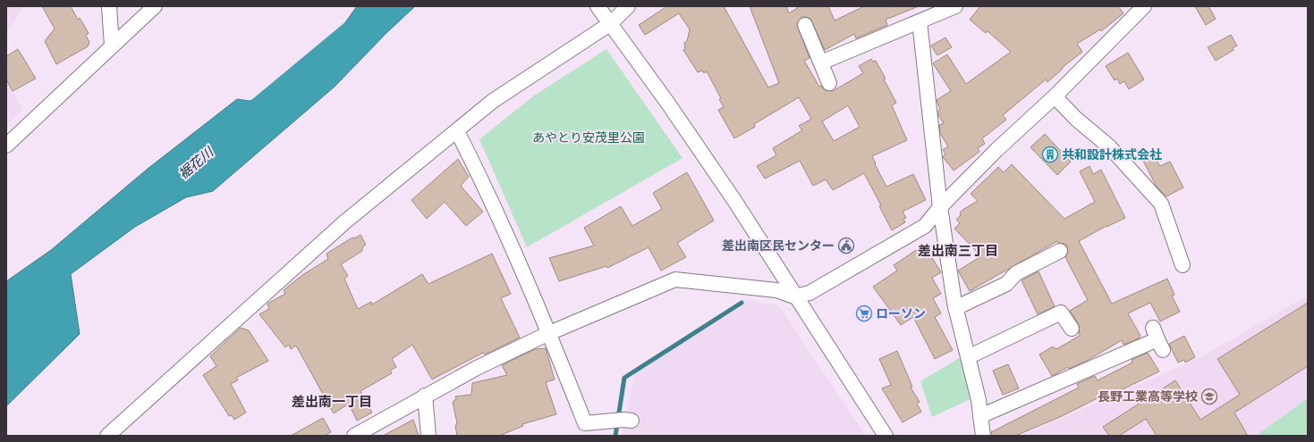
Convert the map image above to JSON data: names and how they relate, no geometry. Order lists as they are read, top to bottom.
{
  "districts": ["差出南三丁目", "差出南一丁目"],
  "water": ["裾花川"],
  "parks": ["あやとり安茂里公園"],
  "places": {
    "building": ["共和設計株式会社"],
    "public building": ["差出南区民センター"],
    "supermarket": ["ローソン"],
    "school or university": ["長野工業高等学校"]
  }
}
